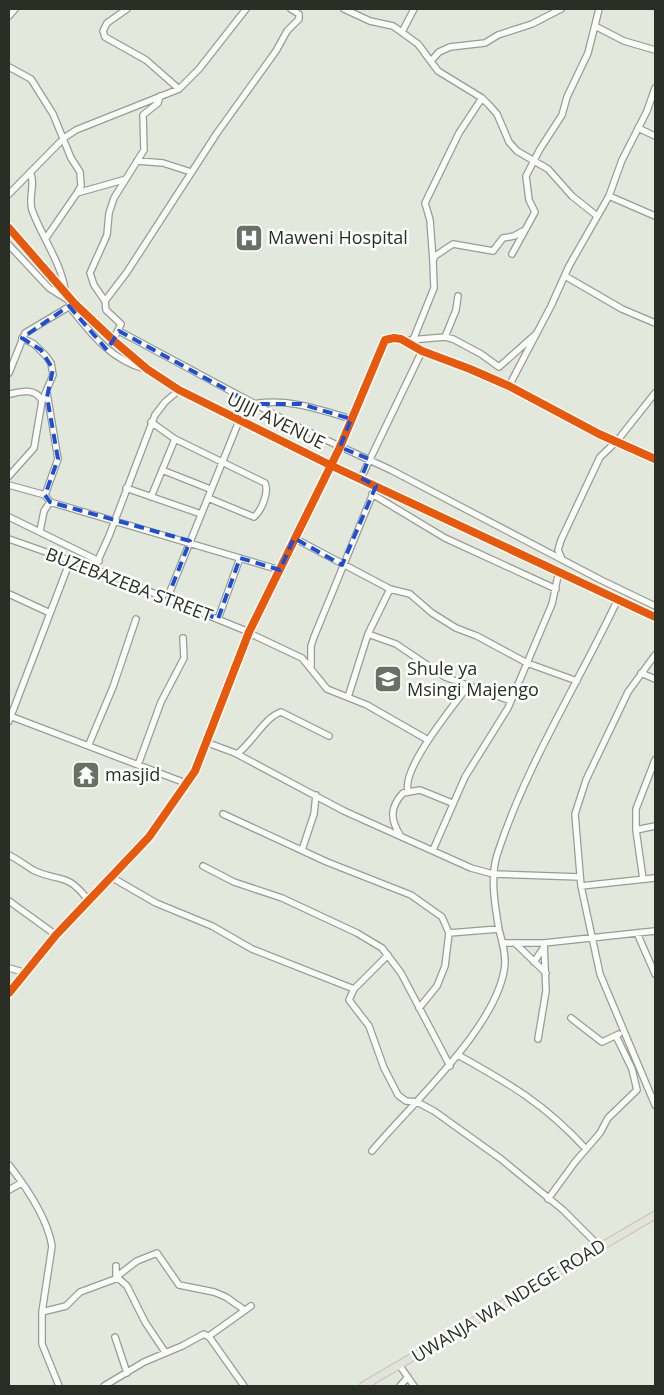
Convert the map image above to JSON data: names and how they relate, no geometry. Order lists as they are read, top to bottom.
{
  "streets": {
    "main road": ["UWANJA WA NDEGE ROAD"],
    "street": ["UJIJI AVENUE", "BUZEBAZEBA STREET"]
  },
  "places": {
    "hospital": ["Maweni Hospital"],
    "school or university": ["Shule ya Msingi Majengo"],
    "temple": ["masjid"]
  }
}
